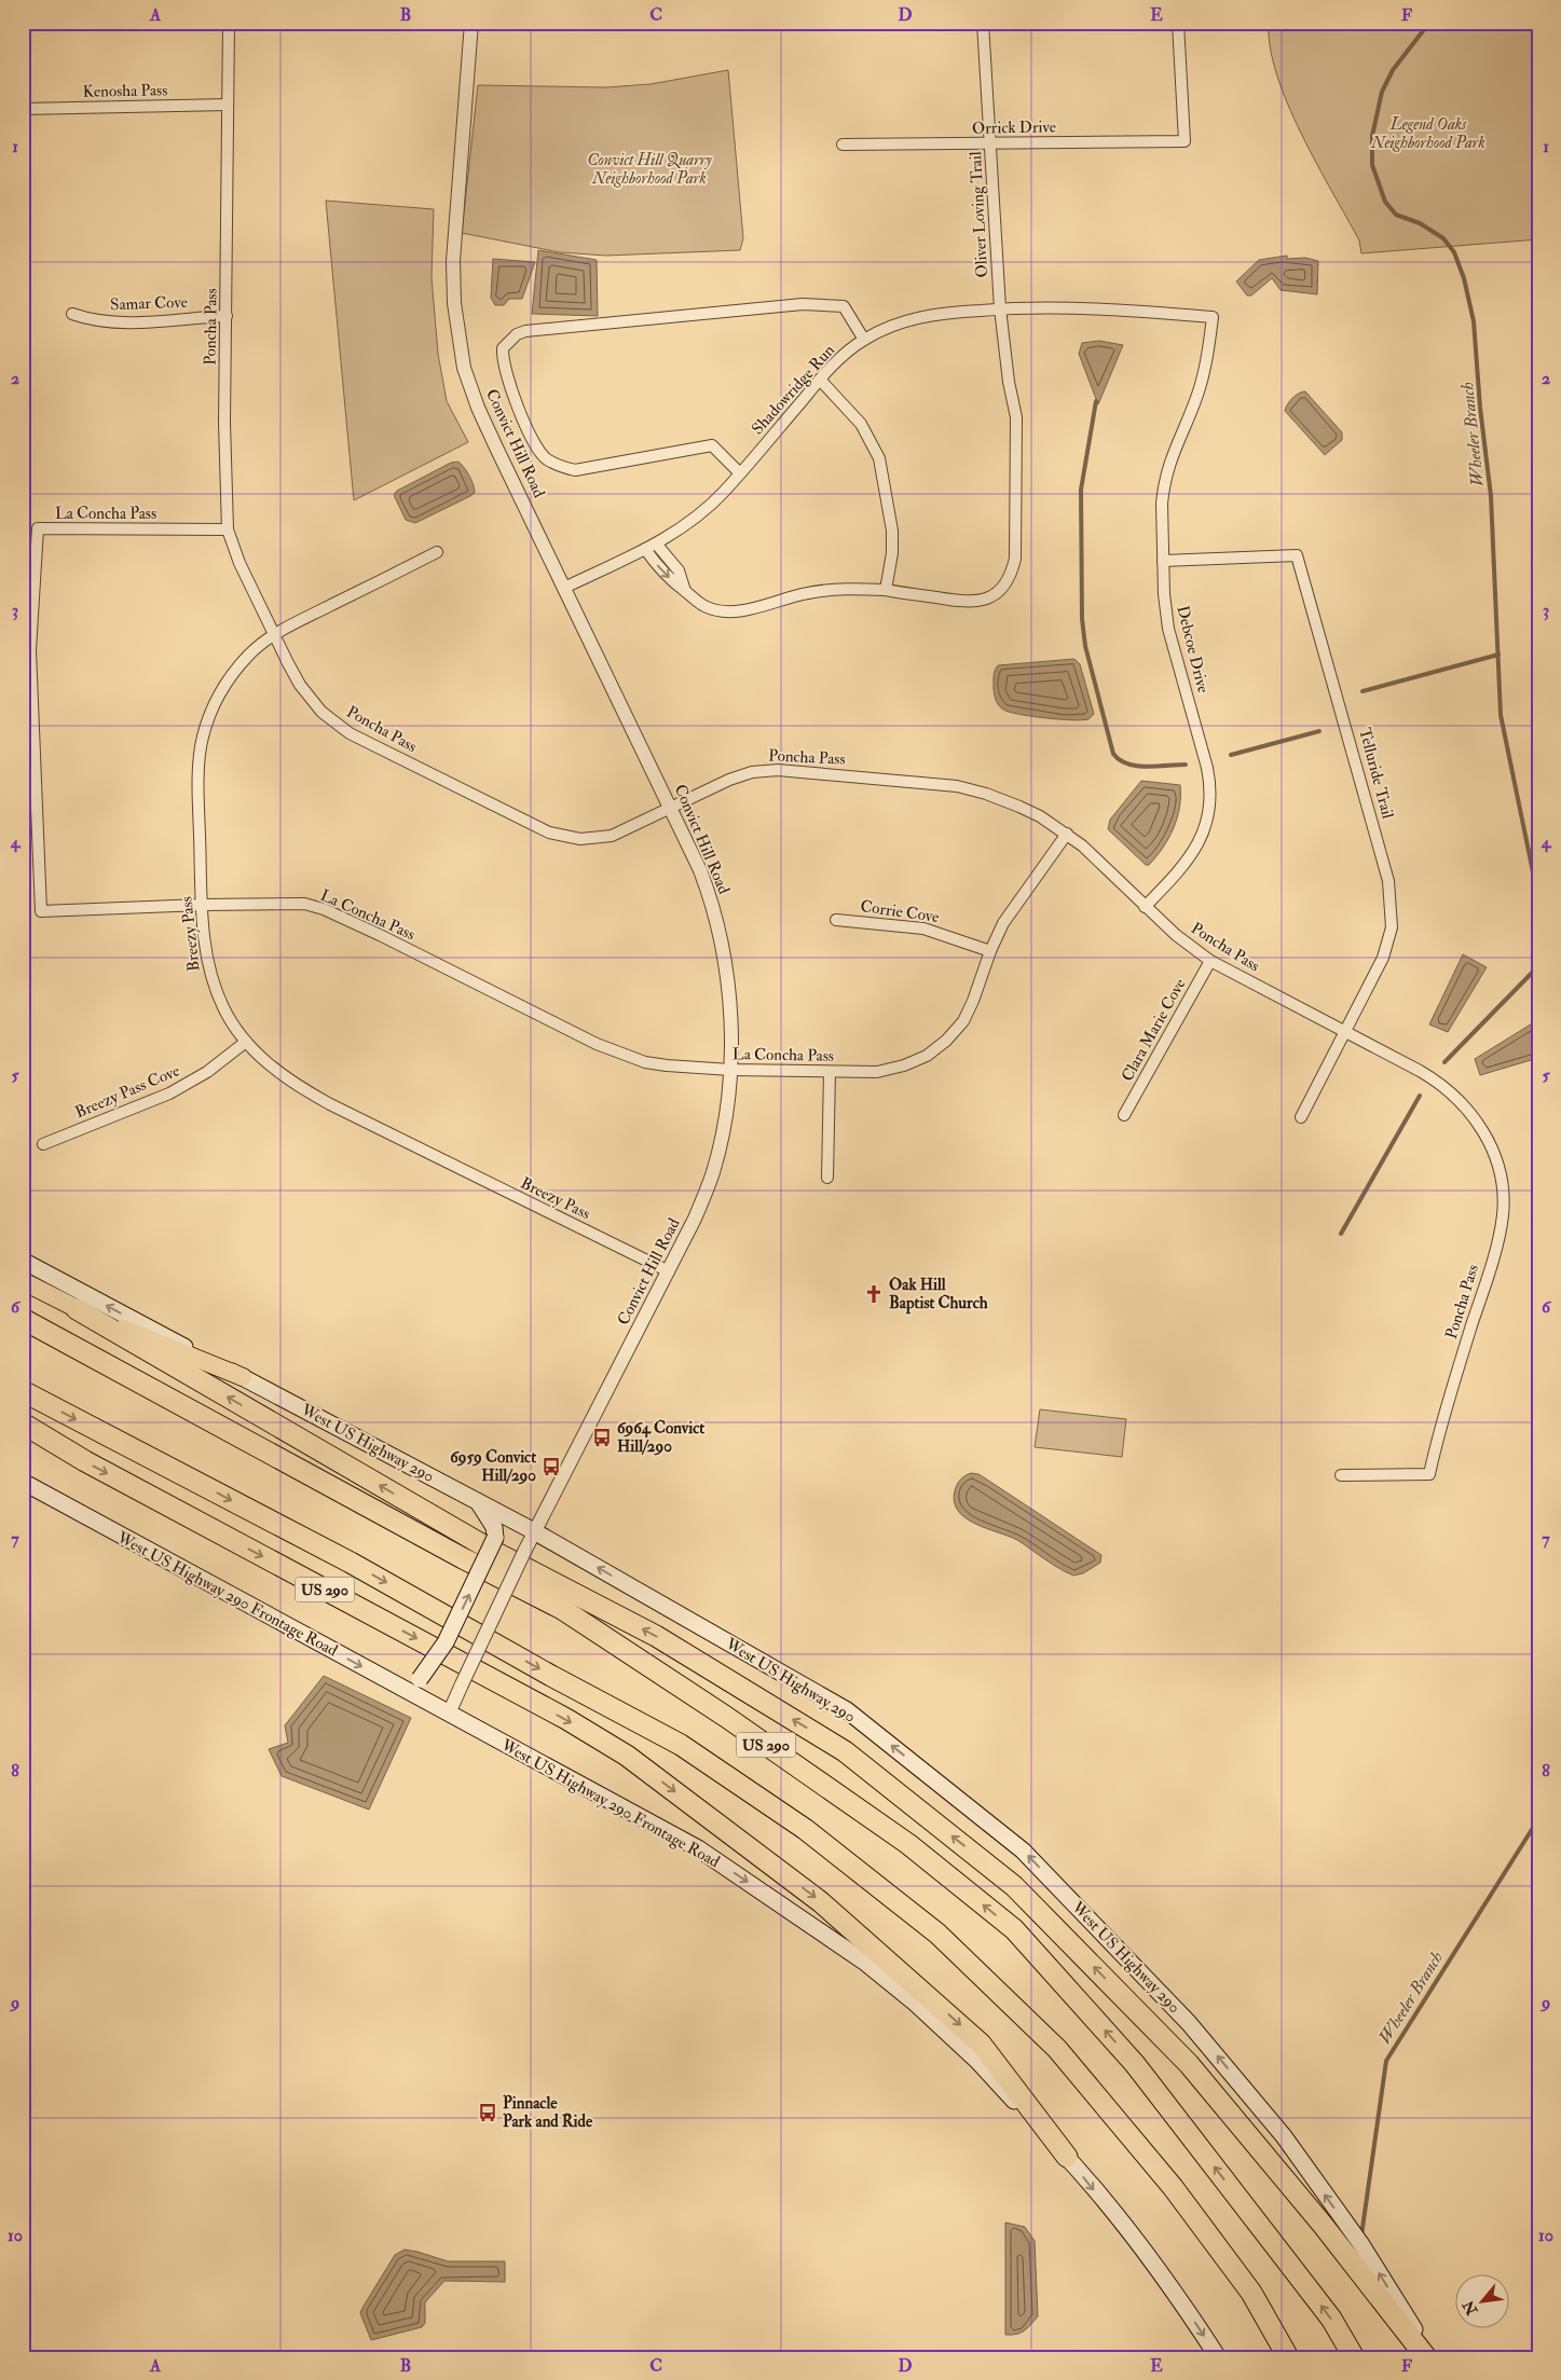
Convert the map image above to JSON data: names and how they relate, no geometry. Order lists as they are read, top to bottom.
{
  "streets": {
    "highway": ["US 290"],
    "main road": ["West US Highway 290", "West US Highway 290 Frontage Road"],
    "street": [
      "Kenosha Pass",
      "Orrick Drive",
      "Oliver Loving Trail",
      "Samar Cove",
      "Poncha Pass",
      "Shadowridge Run",
      "Convict Hill Road",
      "La Concha Pass",
      "Debcoe Drive",
      "Telluride Trail",
      "Corrie Cove",
      "Breezy Pass",
      "Clara Marie Cove",
      "Breezy Pass Cove"
    ]
  },
  "crossings": [
    ["Kenosha Pass", "Poncha Pass"],
    ["Orrick Drive", "Oliver Loving Trail"],
    ["Oliver Loving Trail", "Shadowridge Run"],
    ["Samar Cove", "Poncha Pass"],
    ["Poncha Pass", "Convict Hill Road"],
    ["Poncha Pass", "La Concha Pass"],
    ["Poncha Pass", "Debcoe Drive"],
    ["Poncha Pass", "Telluride Trail"],
    ["Poncha Pass", "Breezy Pass"],
    ["Poncha Pass", "Clara Marie Cove"],
    ["Shadowridge Run", "Convict Hill Road"],
    ["Shadowridge Run", "Debcoe Drive"],
    ["Convict Hill Road", "La Concha Pass"],
    ["Convict Hill Road", "Breezy Pass"],
    ["Convict Hill Road", "West US Highway 290"],
    ["Convict Hill Road", "West US Highway 290 Frontage Road"],
    ["La Concha Pass", "Corrie Cove"],
    ["La Concha Pass", "Breezy Pass"],
    ["Debcoe Drive", "Telluride Trail"],
    ["Breezy Pass", "Breezy Pass Cove"],
    ["US 290", "West US Highway 290 Frontage Road"]
  ],
  "one_way": ["West US Highway 290", "West US Highway 290 Frontage Road"],
  "water": ["Wheeler Branch"],
  "parks": ["Legend Oaks Neighborhood Park", "Convict Hill Quarry Neighborhood Park"],
  "places": {
    "church": ["Oak Hill Baptist Church"],
    "bus stop": ["6964 Convict Hill/290", "6959 Convict Hill/290", "Pinnacle Park and Ride"]
  },
  "north": "bottom left",
  "grid": {
    "columns": [
      "A",
      "B",
      "C",
      "D",
      "E",
      "F"
    ],
    "rows": [
      "1",
      "2",
      "3",
      "4",
      "5",
      "6",
      "7",
      "8",
      "9",
      "10"
    ]
  }
}
